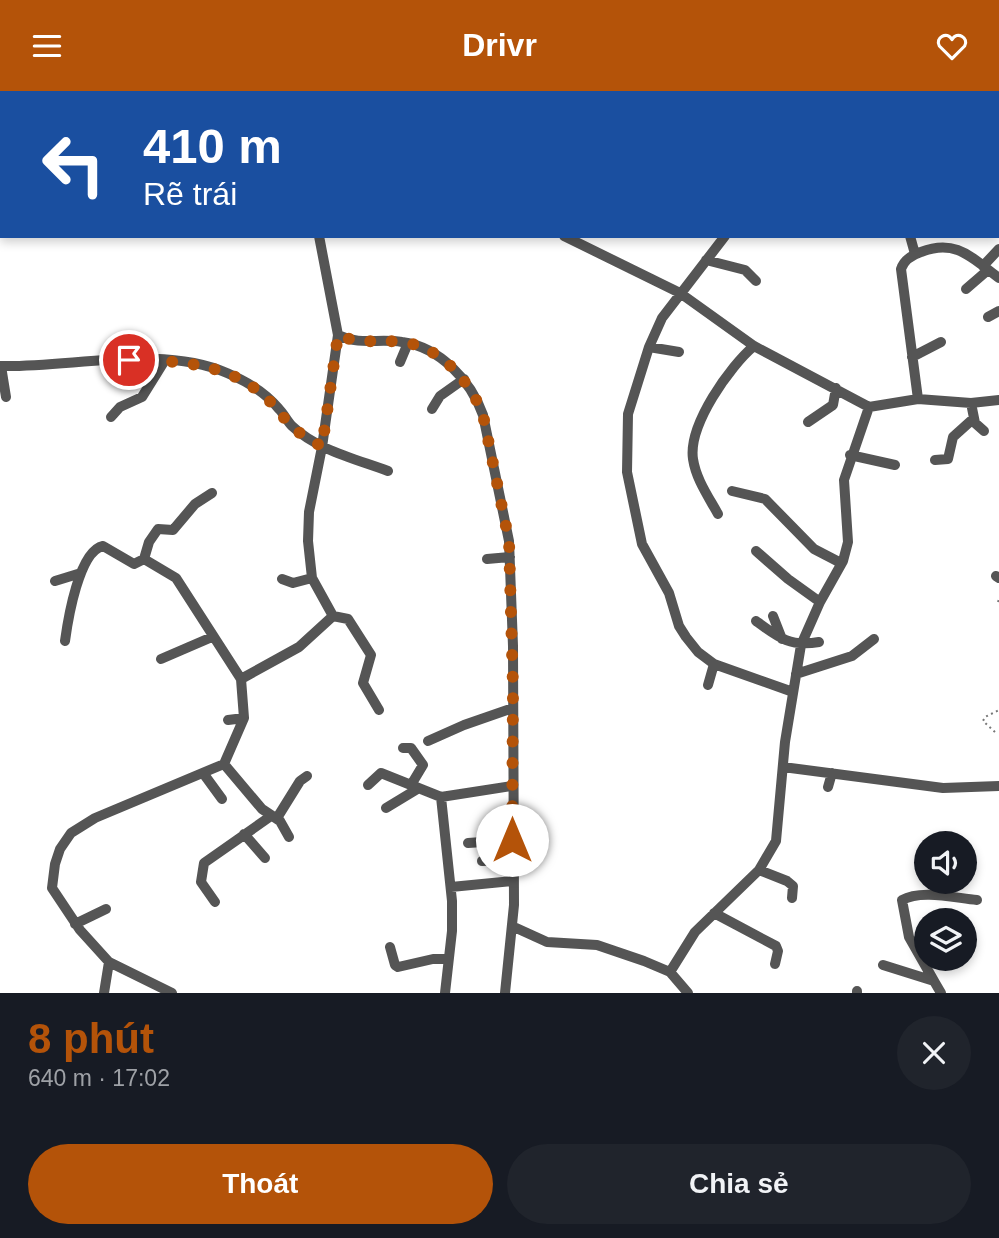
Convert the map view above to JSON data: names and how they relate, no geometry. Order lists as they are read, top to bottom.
{
  "page": {
    "header": "Drivr",
    "turn": ["410 m", "Rẽ trái"],
    "heading": ["8 phút", "640 m · 17:02"],
    "buttons": ["Thoát", "Chia sẻ"]
  }
}
